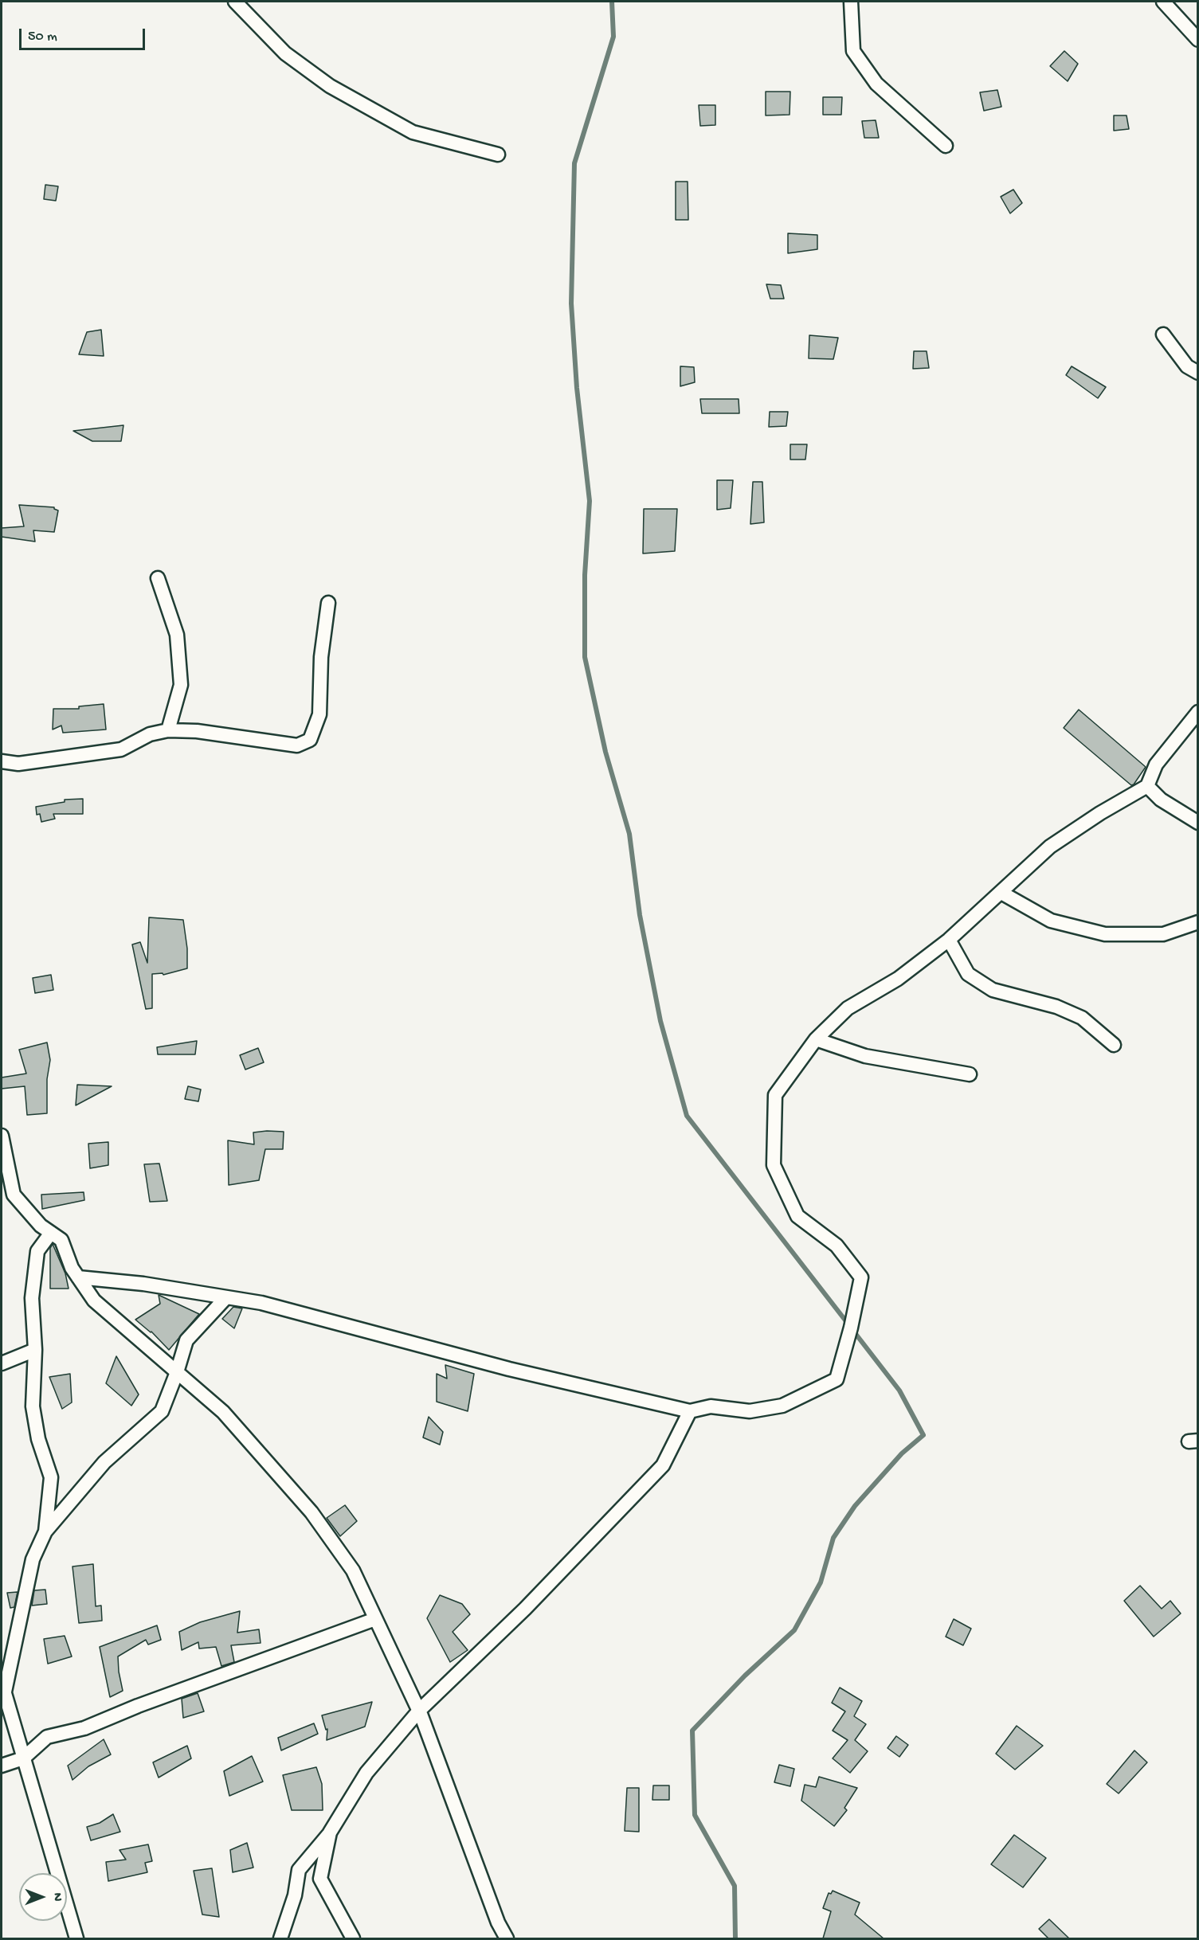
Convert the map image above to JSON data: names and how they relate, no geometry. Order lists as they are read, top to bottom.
{
  "scale_bar": "50 m",
  "north": "right"
}
